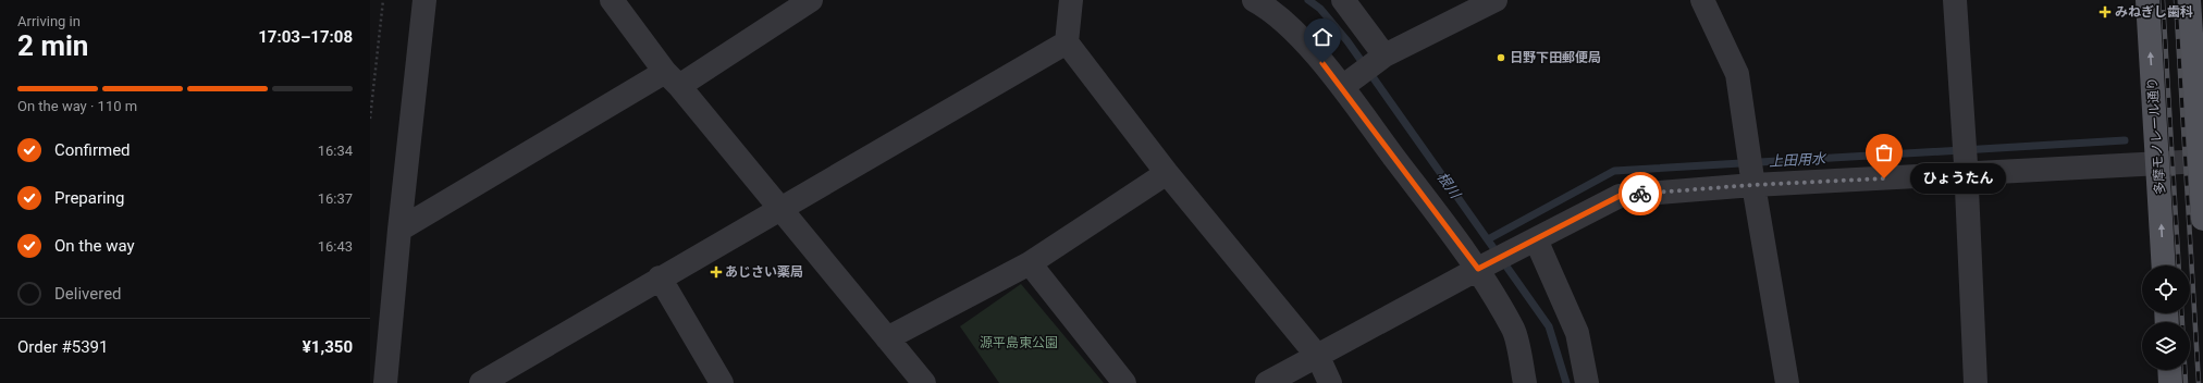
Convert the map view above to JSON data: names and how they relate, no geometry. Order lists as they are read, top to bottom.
{
  "streets": {
    "main road": ["多摩モノレール通り"]
  },
  "water": ["上田用水", "根川"],
  "parks": ["源平島東公園"],
  "places": {
    "health": ["みねぎし歯科", "あじさい薬局"],
    "other": ["日野下田郵便局", "ひょうたん"]
  },
  "page": {
    "heading": ["2 min", "Arriving in", "17:03–17:08"],
    "panel": ["Order #5391", "¥1,350"],
    "bar": "On the way · 110 m",
    "list": [
      ["Confirmed", "16:34"],
      ["Preparing", "16:37"],
      ["On the way", "16:43"],
      "Delivered"
    ],
    "bubble": "ひょうたん"
  }
}
